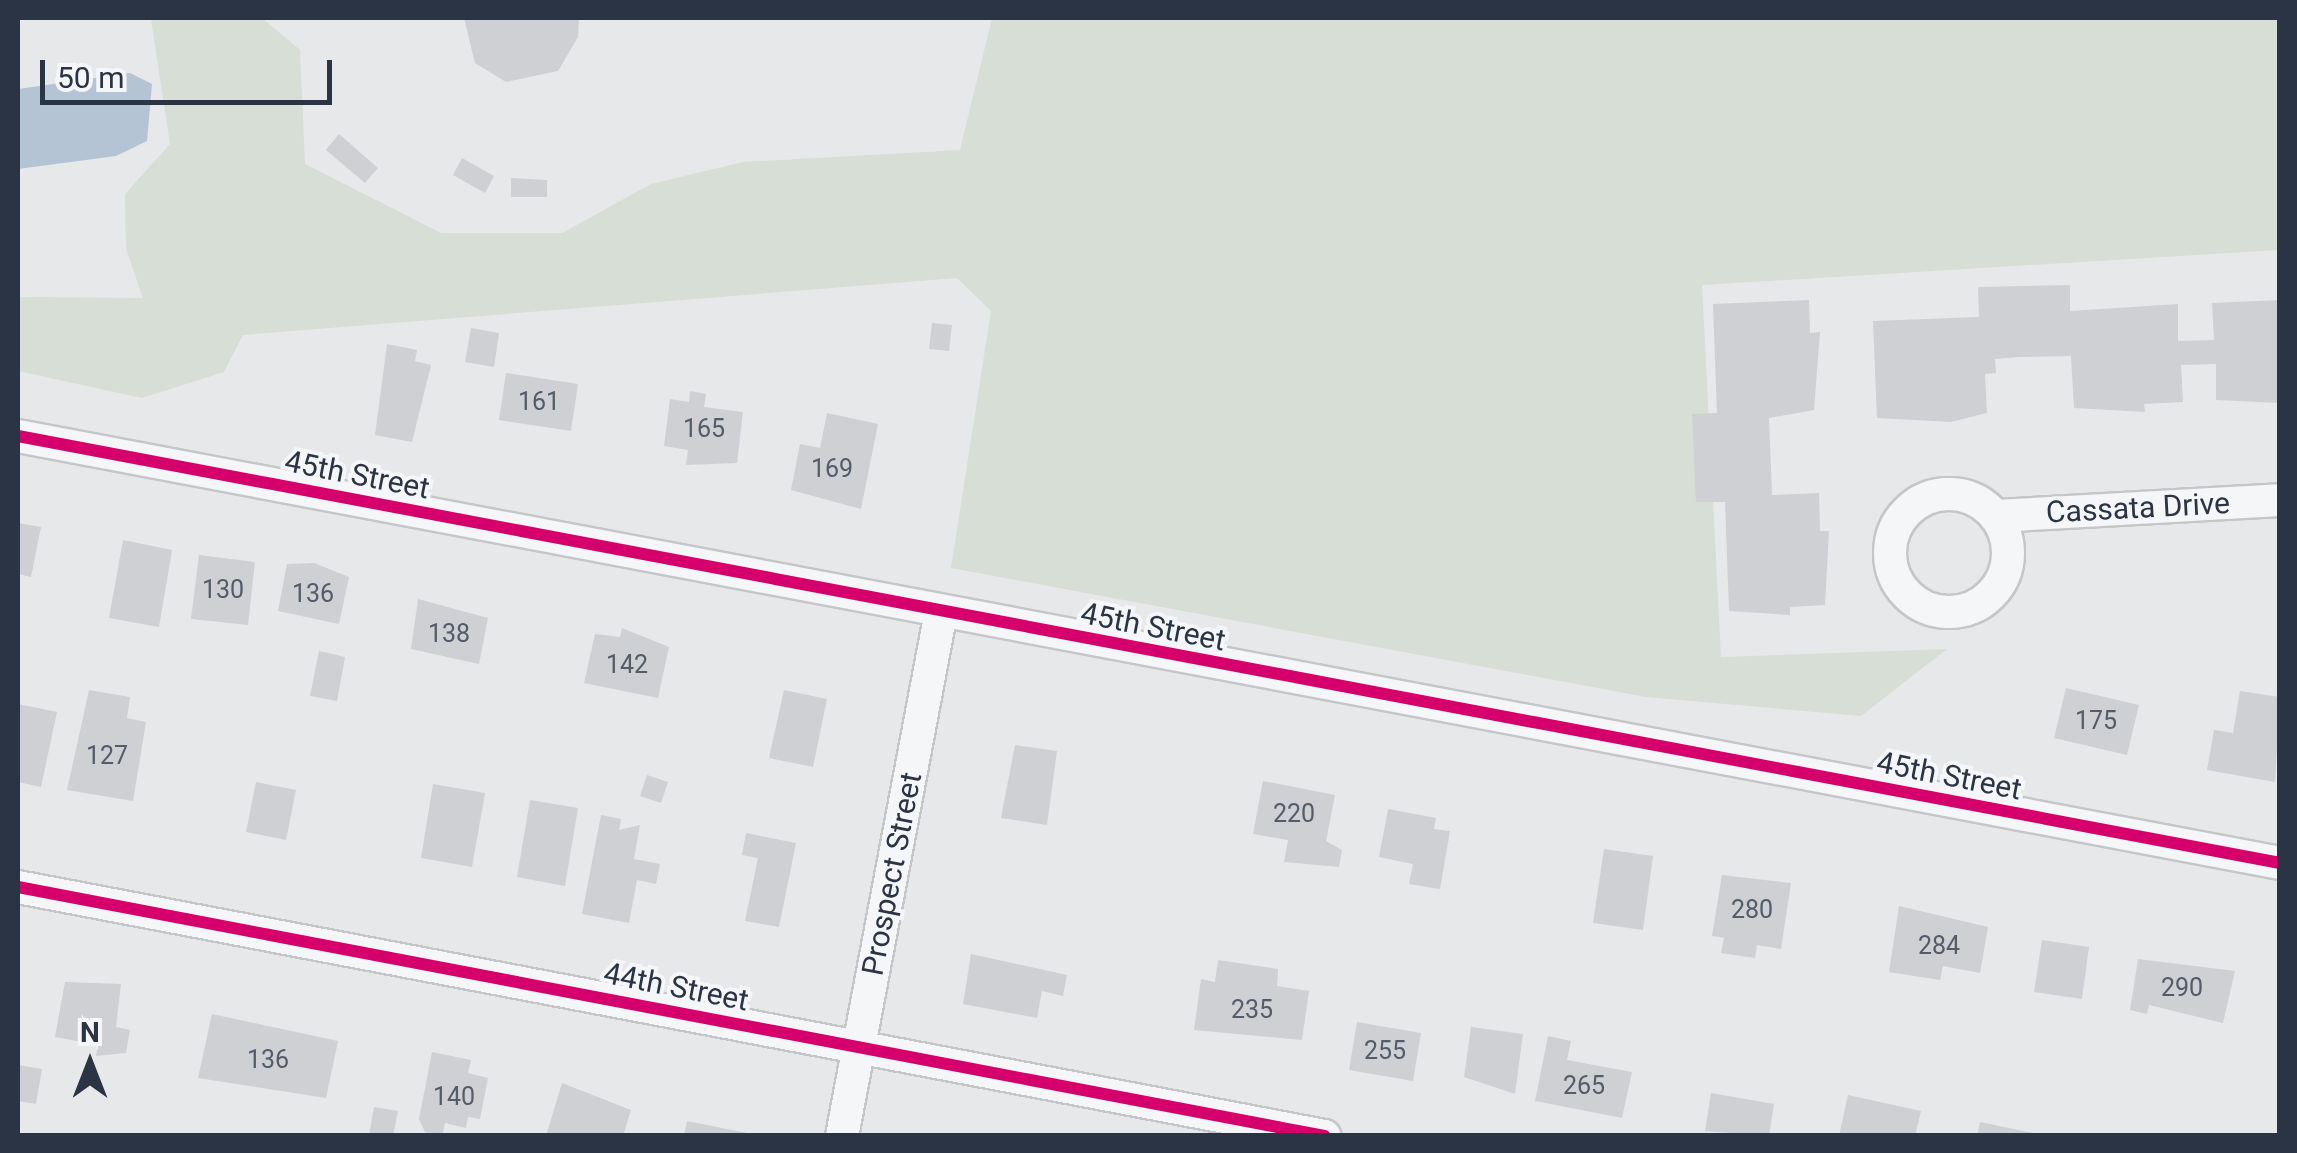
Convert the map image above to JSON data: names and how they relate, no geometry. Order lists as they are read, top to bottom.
{
  "streets": {
    "street": [
      "45th Street",
      "Cassata Drive",
      "Prospect Street",
      "44th Street"
    ]
  },
  "crossings": [
    ["45th Street", "Prospect Street"],
    ["Prospect Street", "44th Street"]
  ],
  "house_numbers": [
    "161",
    "165",
    "169",
    "130",
    "136",
    "138",
    "142",
    "175",
    "127",
    "220",
    "280",
    "284",
    "290",
    "235",
    "255",
    "136",
    "265",
    "140"
  ],
  "scale_bar": "50 m",
  "north": "top"
}
